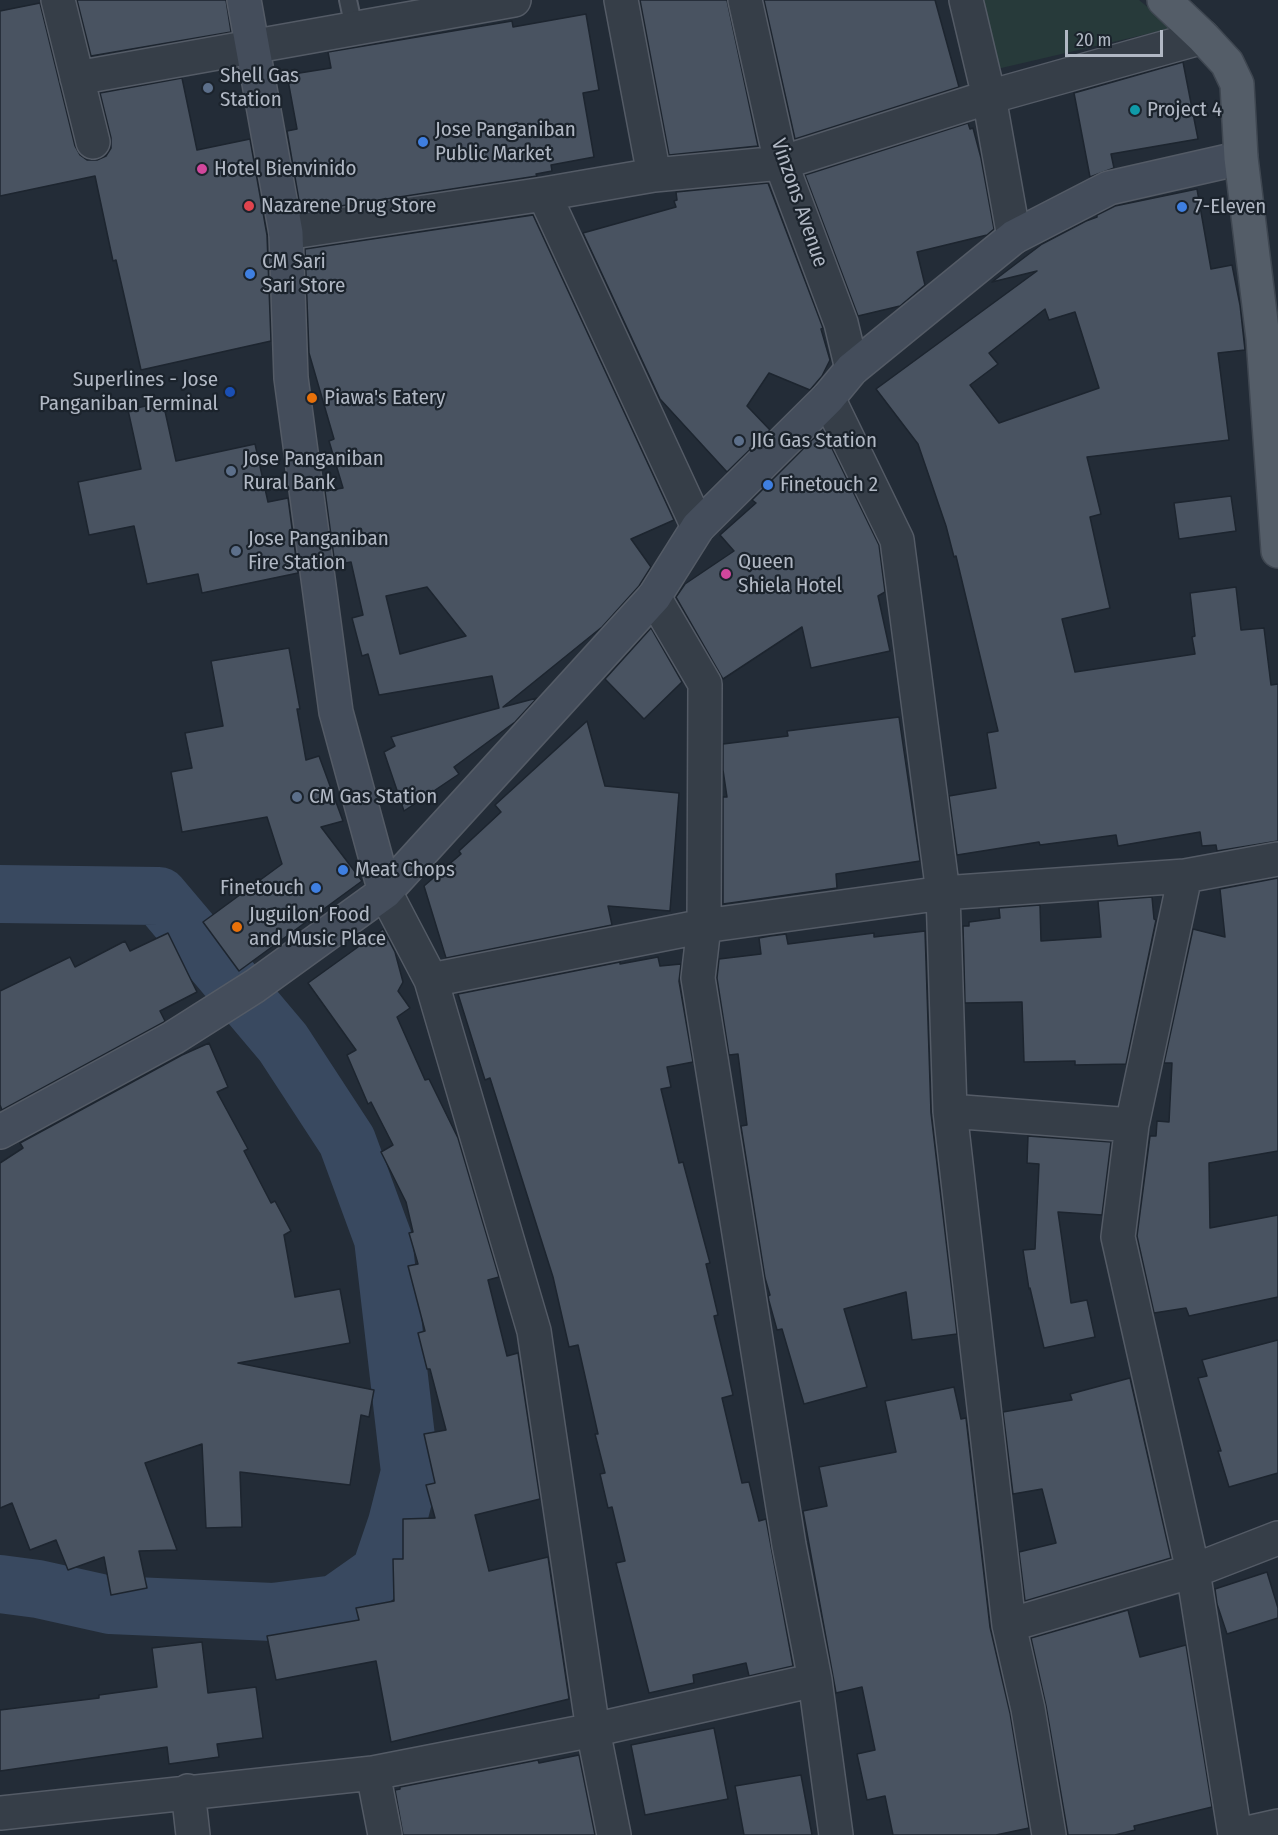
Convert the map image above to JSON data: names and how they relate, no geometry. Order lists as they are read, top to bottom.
{
  "streets": {
    "street": ["Vinzons Avenue"]
  },
  "places": [
    "Shell Gas Station",
    "Project 4",
    "Jose Panganiban Public Market",
    "Hotel Bienvinido",
    "Nazarene Drug Store",
    "7-Eleven",
    "CM Sari Sari Store",
    "Superlines - Jose Panganiban Terminal",
    "Piawa's Eatery",
    "JIG Gas Station",
    "Jose Panganiban Rural Bank",
    "Finetouch 2",
    "Jose Panganiban Fire Station",
    "Queen Shiela Hotel",
    "CM Gas Station",
    "Meat Chops",
    "Finetouch",
    "Juguilon' Food and Music Place"
  ],
  "scale_bar": "20 m"
}
